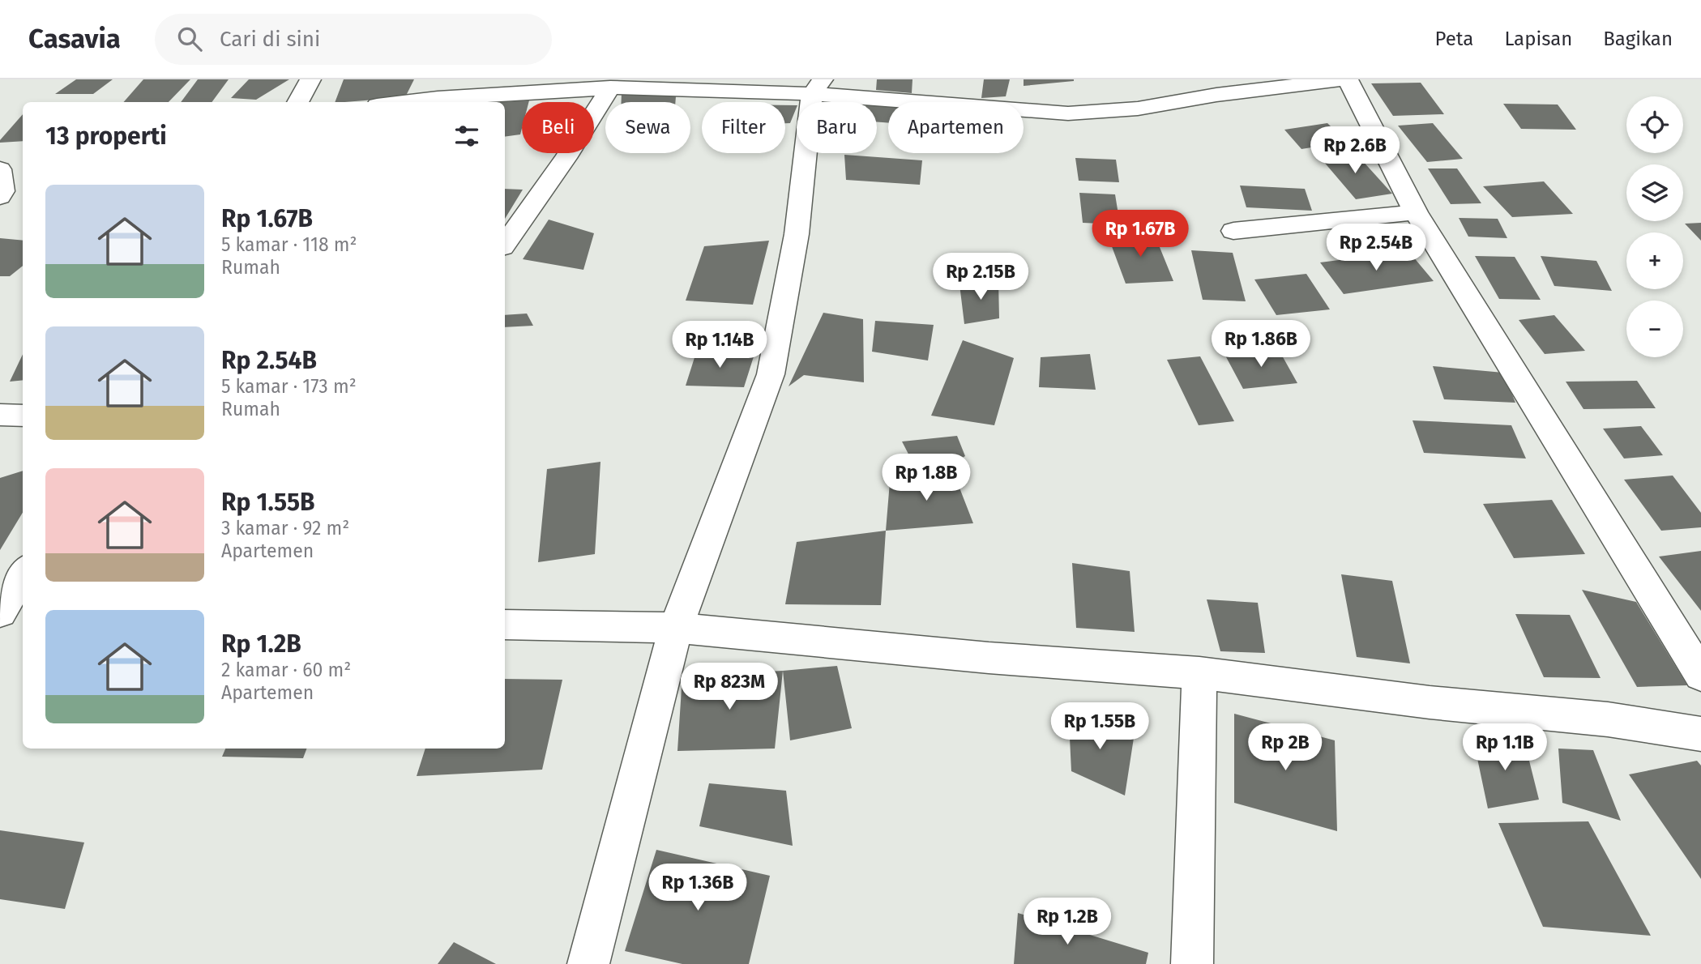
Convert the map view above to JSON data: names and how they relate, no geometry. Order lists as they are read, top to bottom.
{
  "page": {
    "header": "Casavia",
    "search": "Cari di sini",
    "nav": ["Peta", "Lapisan", "Bagikan"],
    "map_buttons": ["+", "−"],
    "chip": [
      "Beli",
      "Sewa",
      "Filter",
      "Baru",
      "Apartemen"
    ],
    "heading": "13 properti",
    "price": [
      "Rp 2.6B",
      "Rp 1.67B",
      "Rp 2.54B",
      "Rp 2.15B",
      "Rp 1.86B",
      "Rp 1.14B",
      "Rp 1.8B",
      "Rp 823M",
      "Rp 1.55B",
      "Rp 2B",
      "Rp 1.1B",
      "Rp 1.36B",
      "Rp 1.2B"
    ],
    "list": [
      {
        "name": "Rp 1.67B",
        "note": "5 kamar · 118 m² · Rumah"
      },
      {
        "name": "Rp 2.54B",
        "note": "5 kamar · 173 m² · Rumah"
      },
      {
        "name": "Rp 1.55B",
        "note": "3 kamar · 92 m² · Apartemen"
      },
      {
        "name": "Rp 1.2B",
        "note": "2 kamar · 60 m² · Apartemen"
      }
    ]
  }
}
